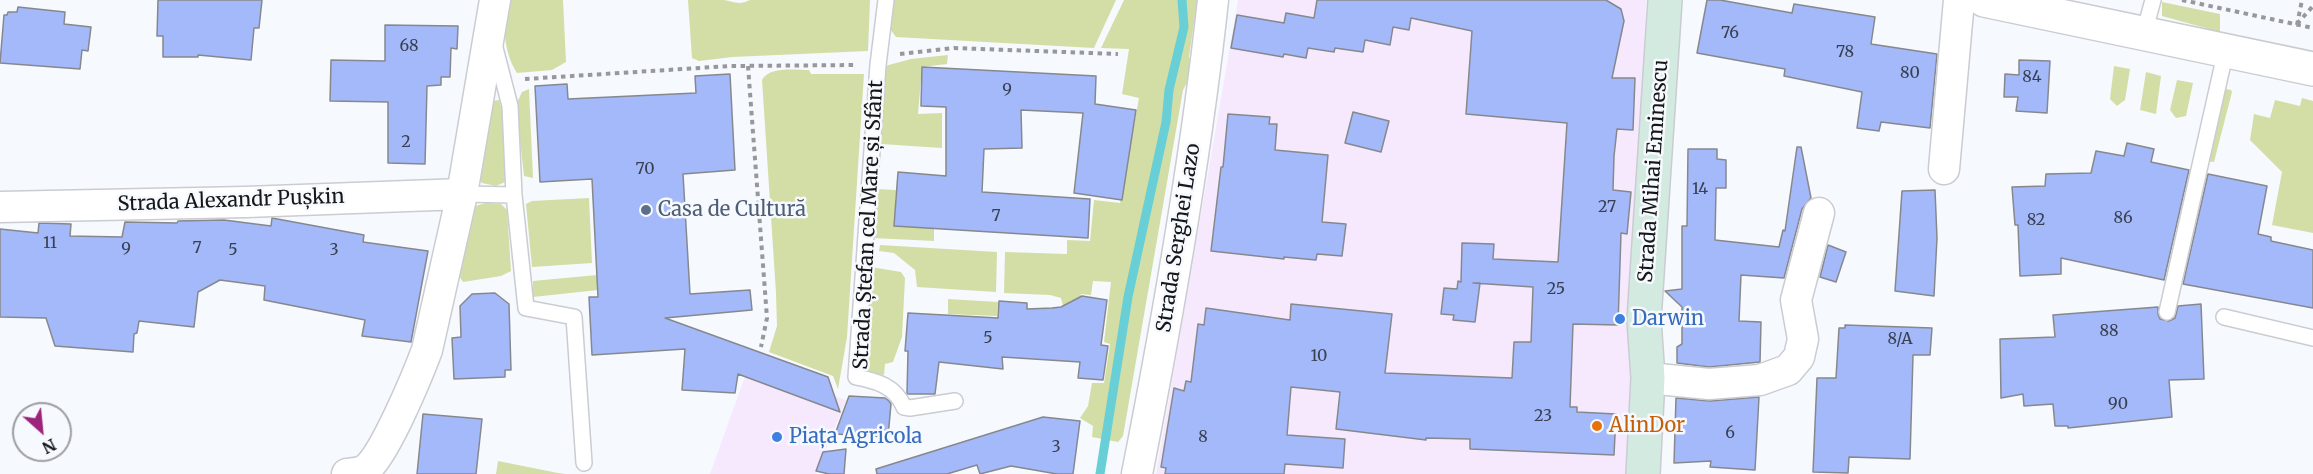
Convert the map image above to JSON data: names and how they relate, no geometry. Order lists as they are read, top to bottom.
{
  "streets": {
    "main road": ["Strada Mihai Eminescu"],
    "street": ["Strada Alexandr Pușkin", "Strada Serghei Lazo"],
    "lane": ["Strada Ștefan cel Mare și Sfânt"]
  },
  "places": [
    "Casa de Cultură",
    "Darwin",
    "AlinDor",
    "Piața Agricola"
  ],
  "house_numbers": [
    "76",
    "68",
    "78",
    "80",
    "84",
    "9",
    "2",
    "70",
    "14",
    "27",
    "7",
    "86",
    "82",
    "11",
    "7",
    "9",
    "5",
    "3",
    "25",
    "88",
    "5",
    "8/A",
    "10",
    "90",
    "23",
    "6",
    "8",
    "3"
  ],
  "north": "bottom right"
}
